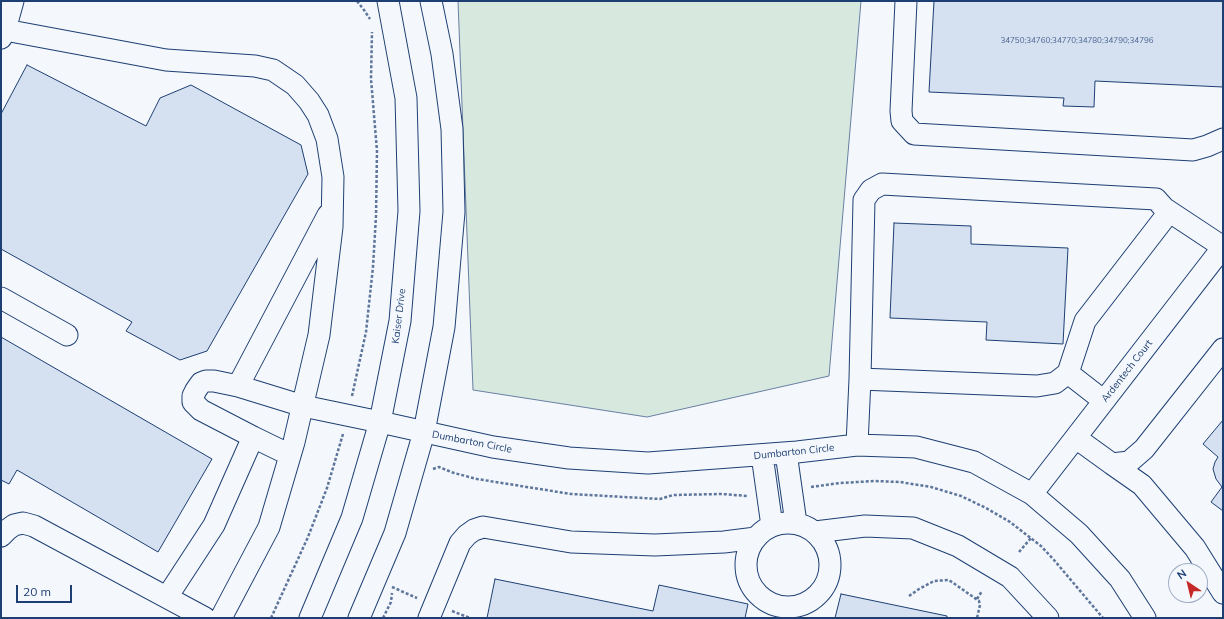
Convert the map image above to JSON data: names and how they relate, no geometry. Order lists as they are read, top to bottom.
{
  "streets": {
    "street": ["Kaiser Drive", "Ardentech Court", "Dumbarton Circle"]
  },
  "crossings": [
    ["Kaiser Drive", "Dumbarton Circle"],
    ["Ardentech Court", "Dumbarton Circle"]
  ],
  "house_numbers": ["34750;34760;34770;34780;34790;34796"],
  "scale_bar": "20 m",
  "north": "top left"
}
